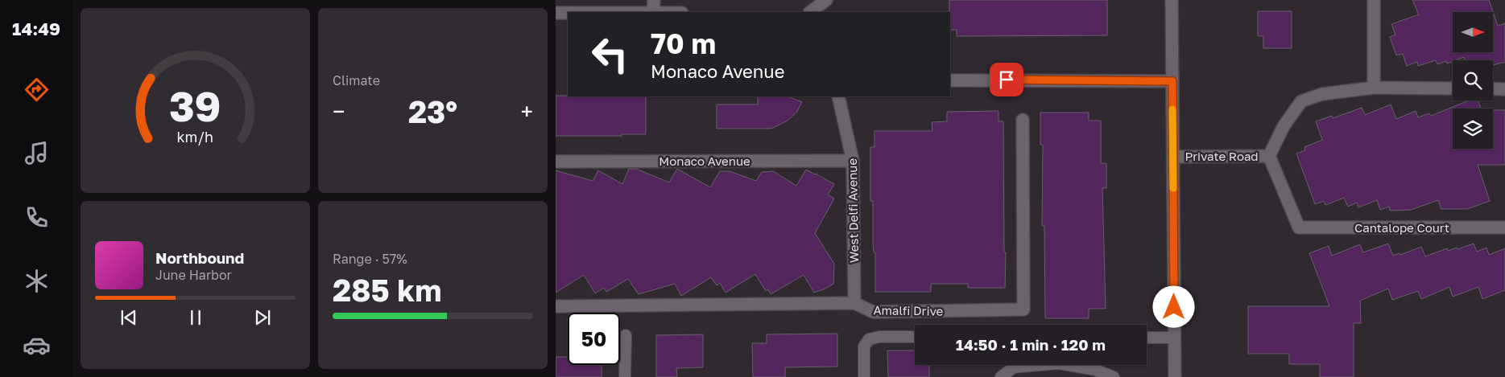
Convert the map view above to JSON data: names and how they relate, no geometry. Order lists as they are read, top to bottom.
{
  "streets": {
    "street": [
      "Private Road",
      "Monaco Avenue",
      "West Delfi Avenue",
      "Cantalope Court",
      "Amalfi Drive"
    ]
  },
  "crossings": [
    ["Private Road", "Cantalope Court"],
    ["Monaco Avenue", "West Delfi Avenue"],
    ["West Delfi Avenue", "Amalfi Drive"]
  ],
  "north": "right",
  "page": {
    "tabs": "14:49",
    "tile": [
      "Climate",
      ["Range · 57%", "285 km"]
    ],
    "turn": ["70 m", "Monaco Avenue"],
    "heat": ["−", "23°", "+"],
    "song": ["Northbound", "June Harbor"],
    "limit": "50",
    "trip": "14:50 · 1 min · 120 m",
    "gauge": ["39", "km/h"]
  }
}
